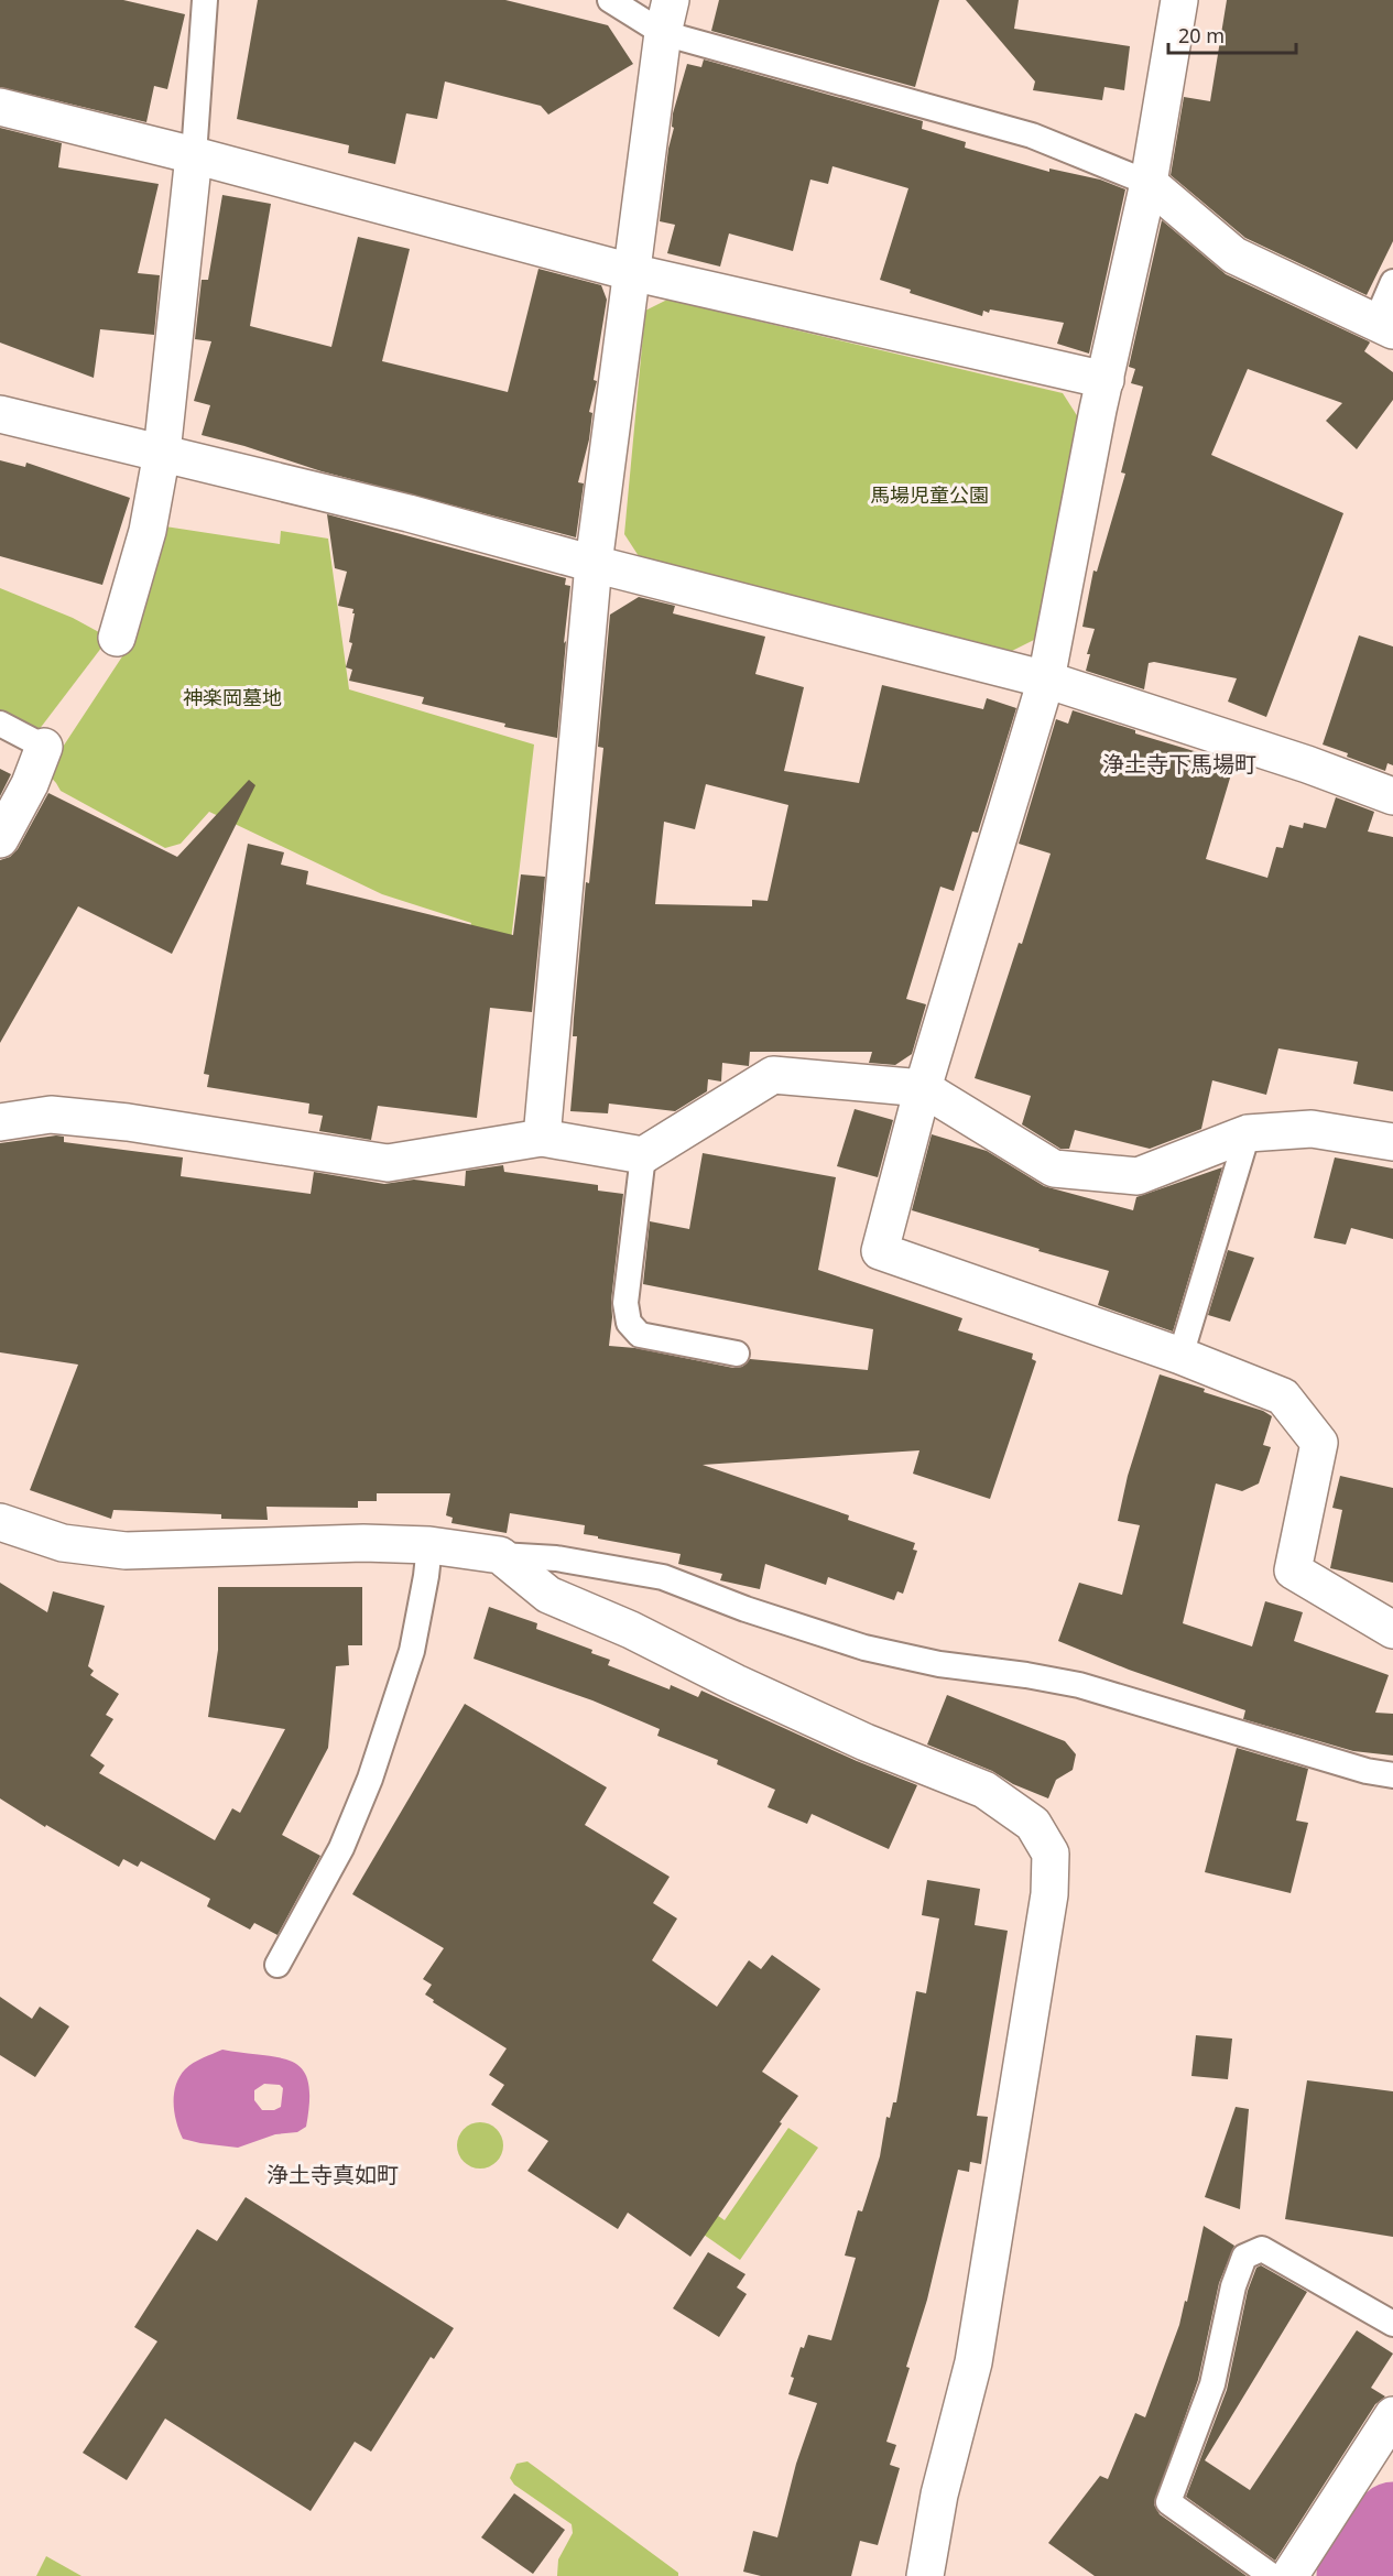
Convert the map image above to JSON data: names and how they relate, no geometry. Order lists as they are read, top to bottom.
{
  "districts": ["浄土寺下馬場町", "浄土寺真如町"],
  "parks": ["馬場児童公園", "神楽岡墓地"],
  "scale_bar": "20 m"
}
